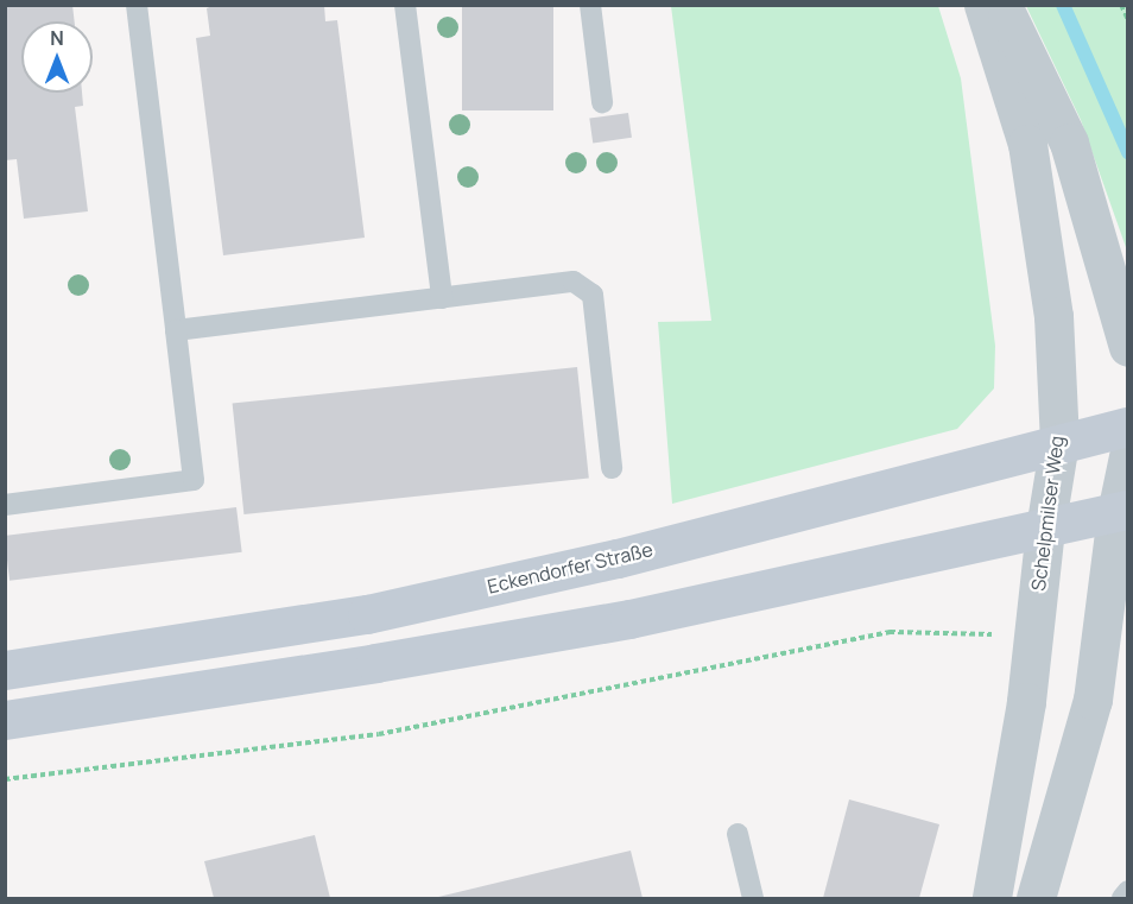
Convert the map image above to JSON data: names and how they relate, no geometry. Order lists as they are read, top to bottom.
{
  "streets": {
    "main road": ["Eckendorfer Straße"],
    "street": ["Schelpmilser Weg"]
  },
  "crossings": [
    ["Schelpmilser Weg", "Eckendorfer Straße"]
  ],
  "north": "top"
}
